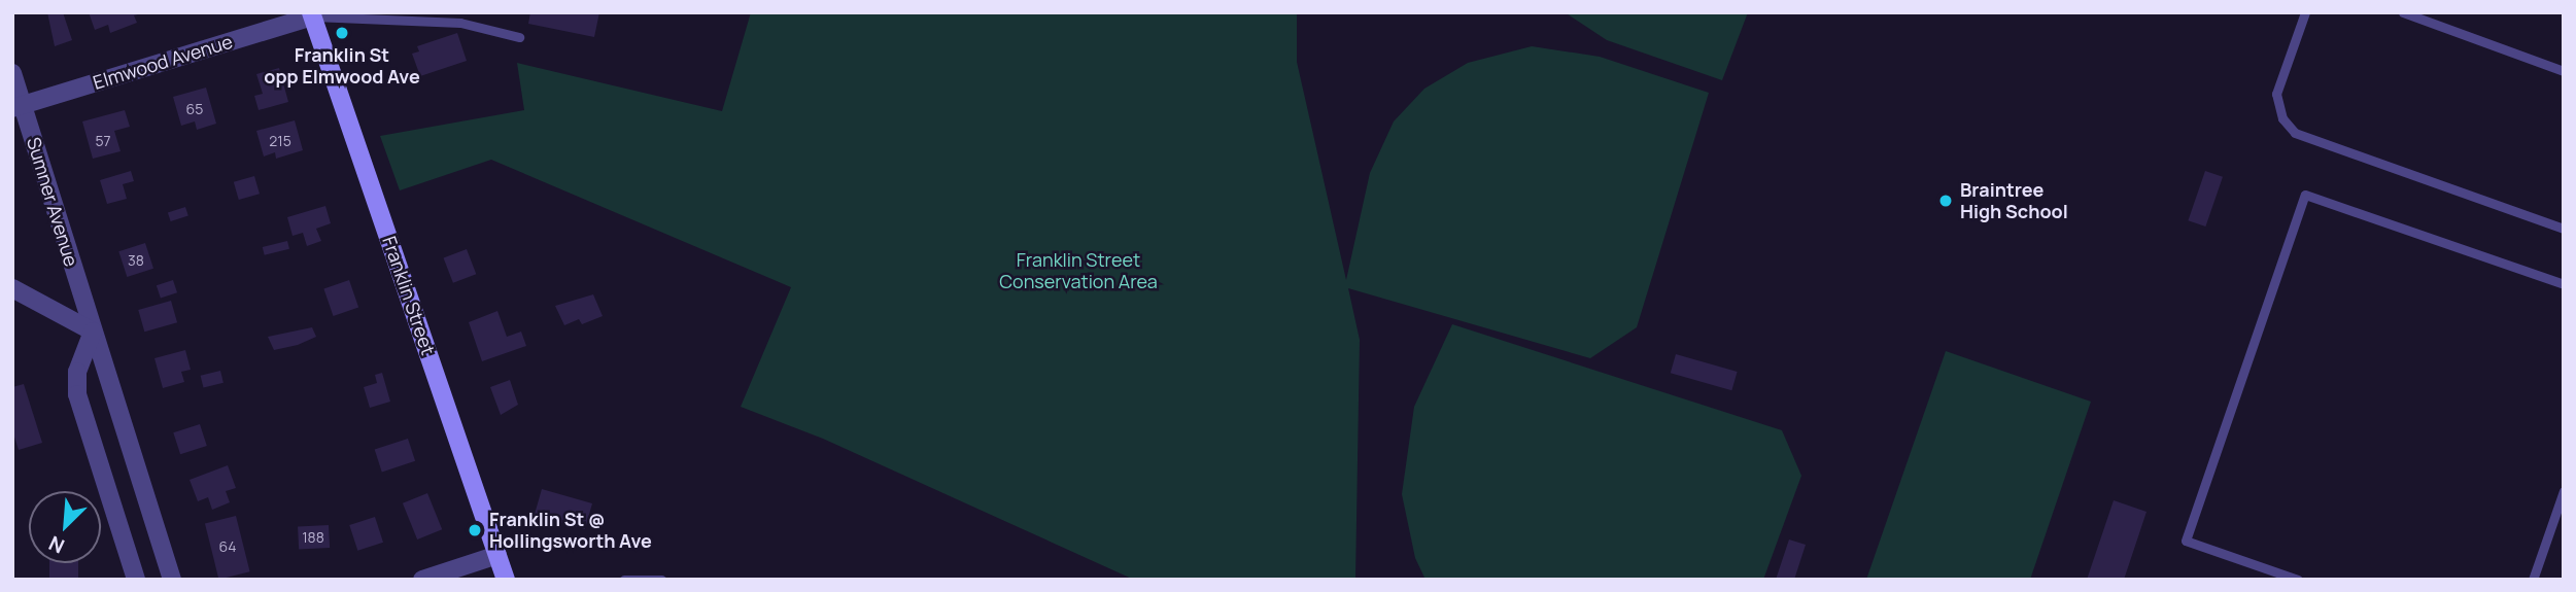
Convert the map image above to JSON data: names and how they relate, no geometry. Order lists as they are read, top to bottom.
{
  "streets": {
    "main road": ["Franklin Street"],
    "street": ["Elmwood Avenue", "Sumner Avenue"]
  },
  "crossings": [
    ["Elmwood Avenue", "Sumner Avenue"],
    ["Elmwood Avenue", "Franklin Street"]
  ],
  "parks": ["Franklin Street Conservation Area"],
  "places": ["Franklin St opp Elmwood Ave", "Braintree High School", "Franklin St @ Hollingsworth Ave"],
  "house_numbers": [
    "65",
    "57",
    "215",
    "38",
    "188",
    "64"
  ],
  "north": "bottom left"
}
